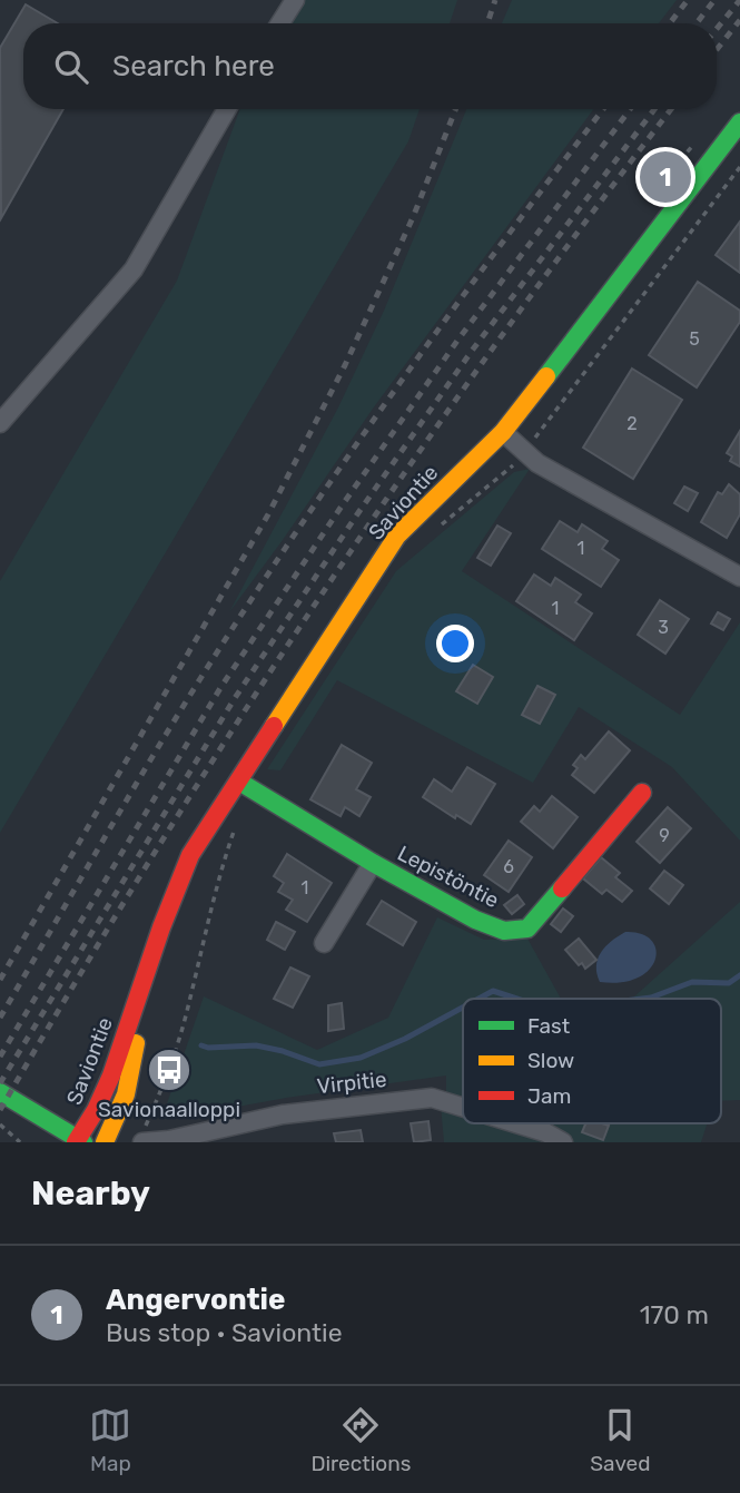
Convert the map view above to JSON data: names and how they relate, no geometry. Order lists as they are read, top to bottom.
{
  "streets": {
    "main road": ["Saviontie", "Lepistöntie"],
    "street": ["Virpitie"]
  },
  "crossings": [
    ["Saviontie", "Lepistöntie"]
  ],
  "places": {
    "bus stop": ["Savionaalloppi"]
  },
  "house_numbers": [
    "5",
    "2",
    "1",
    "1",
    "3",
    "9",
    "6",
    "1"
  ],
  "legend": ["Fast", "Slow", "Jam"],
  "page": {
    "search": "Search here",
    "pins": "1",
    "heading": "Nearby",
    "list": [
      {
        "mark": "1",
        "name": "Angervontie",
        "note": "Bus stop · Saviontie",
        "value": "170 m"
      }
    ],
    "nav": ["Map", "Directions", "Saved"]
  }
}
